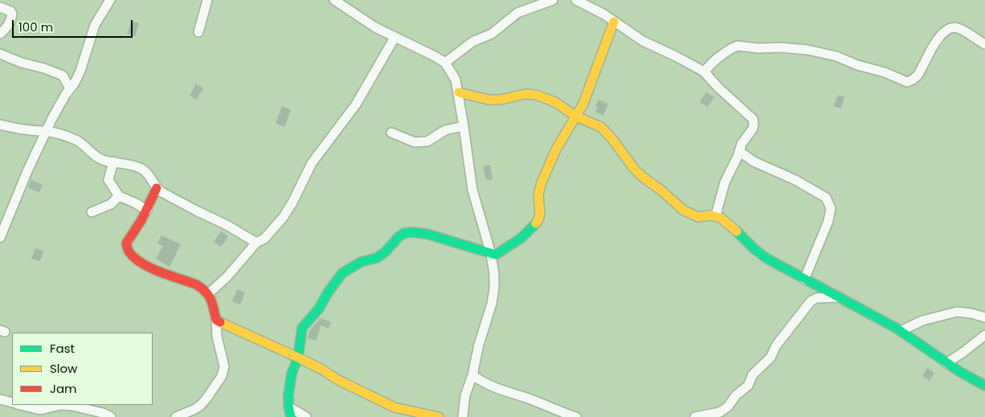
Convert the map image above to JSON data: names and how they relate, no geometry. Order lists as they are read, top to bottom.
{
  "legend": ["Fast", "Slow", "Jam"],
  "scale_bar": "100 m"
}
